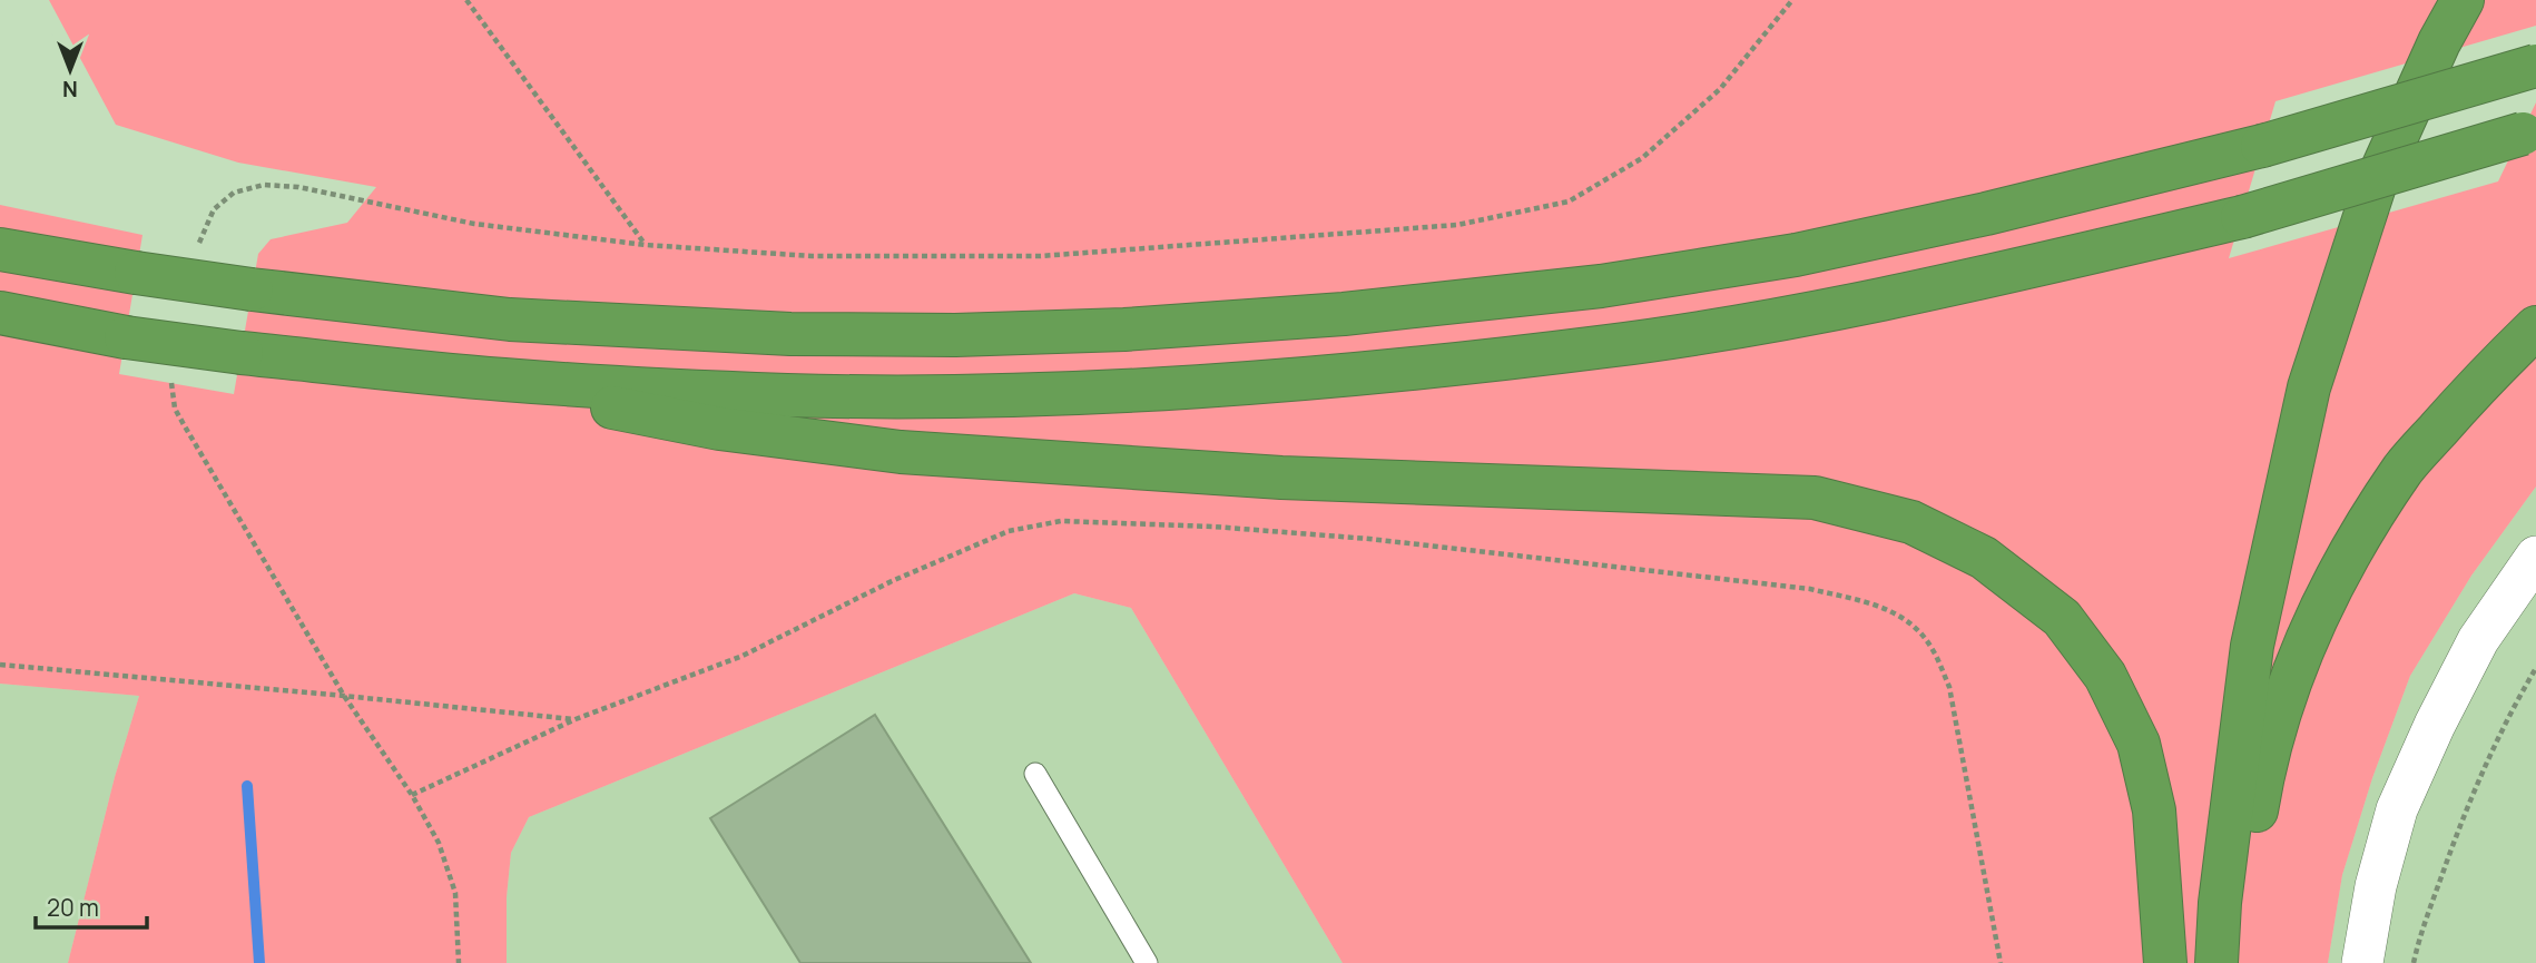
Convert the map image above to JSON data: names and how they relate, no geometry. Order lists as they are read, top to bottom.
{
  "scale_bar": "20 m",
  "north": "bottom"
}
